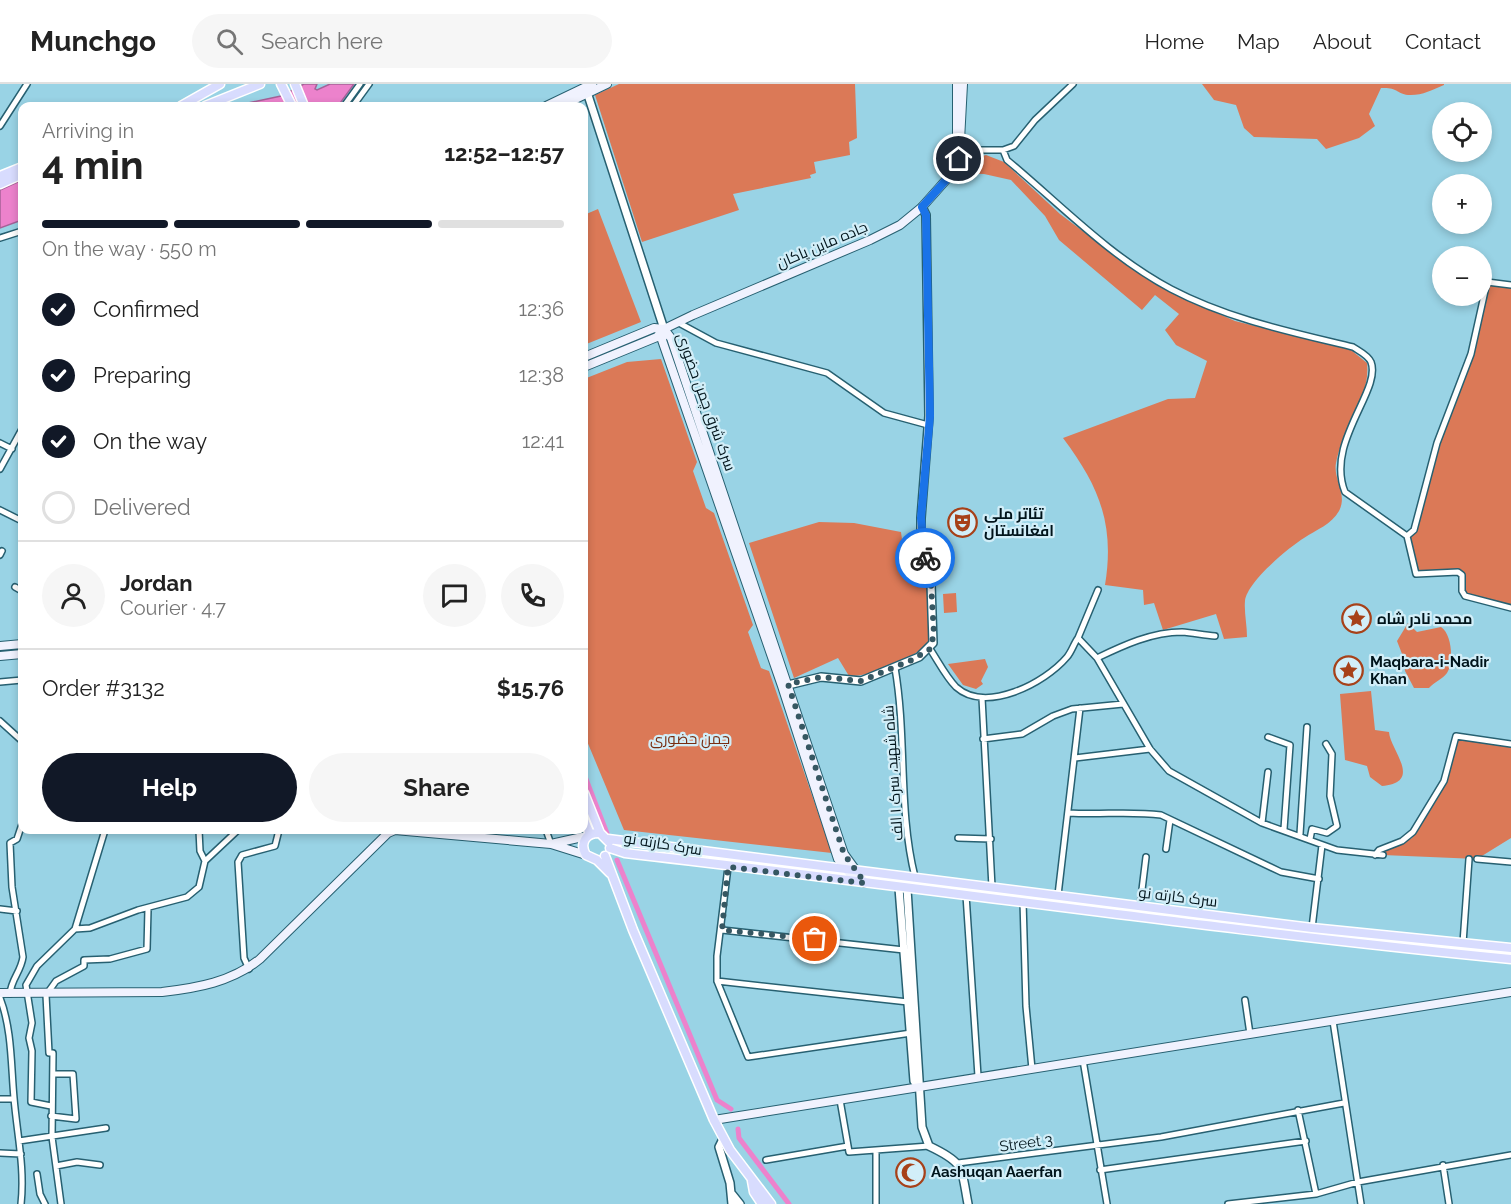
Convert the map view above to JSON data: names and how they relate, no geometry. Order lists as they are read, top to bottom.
{
  "streets": {
    "highway": ["سرک کارته نو"],
    "main road": ["جاده ماین پاکان", "سرک شرق چمن حضوری"],
    "street": ["شاه شهید، سرک ۱ الف", "Street 3"]
  },
  "crossings": [
    ["جاده ماین پاکان", "سرک شرق چمن حضوری"],
    ["سرک شرق چمن حضوری", "سرک کارته نو"],
    ["شاه شهید، سرک ۱ الف", "سرک کارته نو"]
  ],
  "parks": ["چمن حضوری"],
  "places": {
    "theatre": ["تئاتر ملی افغانستان"],
    "place": ["محمد نادر شاه", "Maqbara-i-Nadir Khan"],
    "mosque": ["Aashuqan Aaerfan"]
  },
  "page": {
    "header": "Munchgo",
    "search": "Search here",
    "nav": [
      "Home",
      "Map",
      "About",
      "Contact"
    ],
    "map_buttons": ["+", "−"],
    "heading": ["4 min", "Arriving in", "12:52–12:57"],
    "panel": [
      "Jordan",
      "Courier · 4.7",
      "Order #3132",
      "$15.76"
    ],
    "bar": "On the way · 550 m",
    "list": [
      ["Confirmed", "12:36"],
      ["Preparing", "12:38"],
      ["On the way", "12:41"],
      "Delivered"
    ],
    "buttons": ["Help", "Share"]
  }
}
